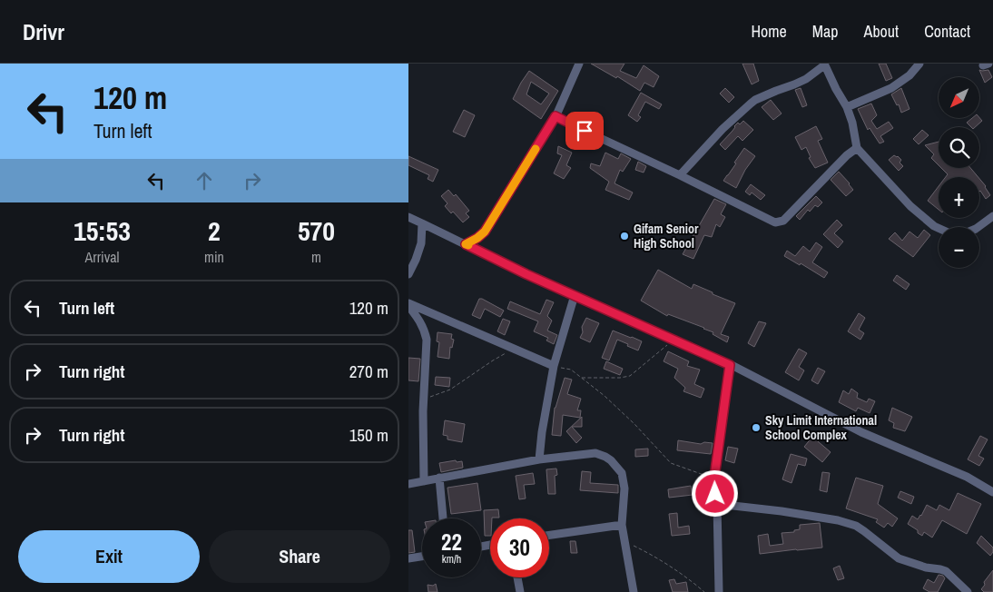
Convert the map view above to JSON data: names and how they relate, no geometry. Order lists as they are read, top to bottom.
{
  "places": ["Gifam Senior High School", "Sky Limit International School Complex"],
  "north": "bottom left",
  "page": {
    "header": "Drivr",
    "nav": [
      "Home",
      "Map",
      "About",
      "Contact"
    ],
    "turn": ["120 m", "Turn left"],
    "map_buttons": ["+", "−"],
    "eta": [
      "15:53",
      "Arrival",
      "2",
      "min",
      "570",
      "m"
    ],
    "list": [
      {
        "name": "Turn left",
        "value": "120 m"
      },
      {
        "name": "Turn right",
        "value": "270 m"
      },
      {
        "name": "Turn right",
        "value": "150 m"
      }
    ],
    "speed": "22 km/h",
    "limit": "30",
    "buttons": ["Exit", "Share"]
  }
}
